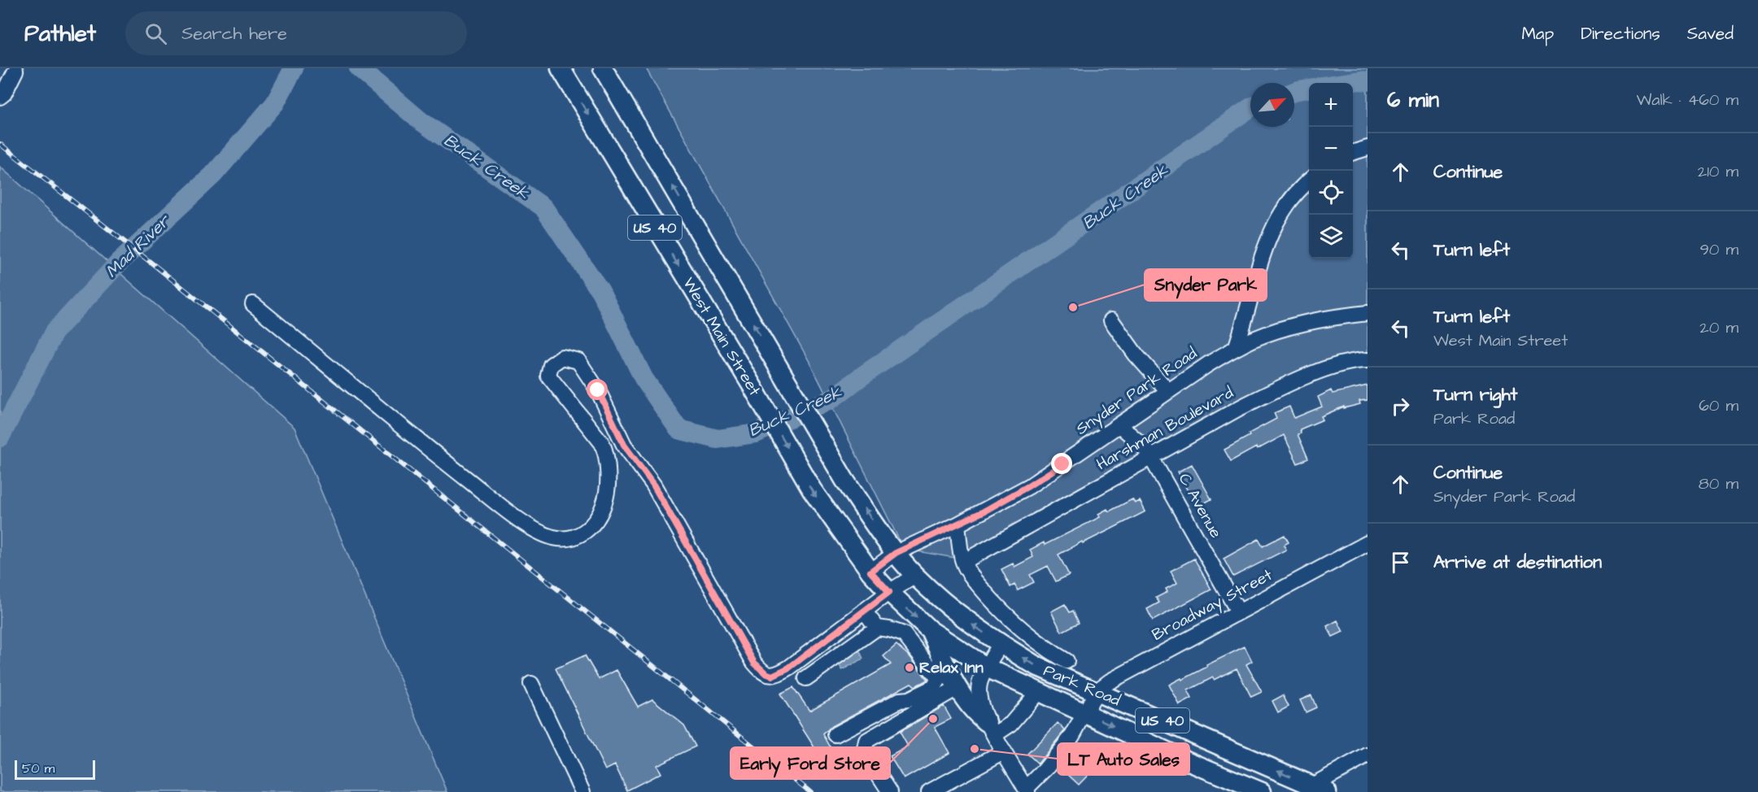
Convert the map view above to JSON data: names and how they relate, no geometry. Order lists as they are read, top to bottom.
{
  "streets": {
    "main road": ["US 40", "West Main Street", "Park Road"],
    "street": [
      "Snyder Park Road",
      "Harshman Boulevard",
      "C Avenue",
      "Broadway Street"
    ]
  },
  "crossings": [
    ["West Main Street", "Park Road"],
    ["Snyder Park Road", "C Avenue"],
    ["Snyder Park Road", "Park Road"],
    ["Harshman Boulevard", "C Avenue"],
    ["Harshman Boulevard", "Park Road"],
    ["C Avenue", "Broadway Street"],
    ["Broadway Street", "Park Road"]
  ],
  "water": ["Buck Creek", "Mad River"],
  "places": [
    "Snyder Park",
    "Relax Inn",
    "Early Ford Store",
    "LT Auto Sales"
  ],
  "scale_bar": "50 m",
  "north": "top right",
  "page": {
    "header": "Pathlet",
    "search": "Search here",
    "nav": ["Map", "Directions", "Saved"],
    "heading": ["6 min", "Walk · 460 m"],
    "map_buttons": ["+", "−"],
    "list": [
      ["Continue", "210 m"],
      ["Turn left", "90 m"],
      ["Turn left", "West Main Street", "20 m"],
      ["Turn right", "Park Road", "60 m"],
      ["Continue", "Snyder Park Road", "80 m"],
      "Arrive at destination"
    ],
    "scale": "50 m"
  }
}
